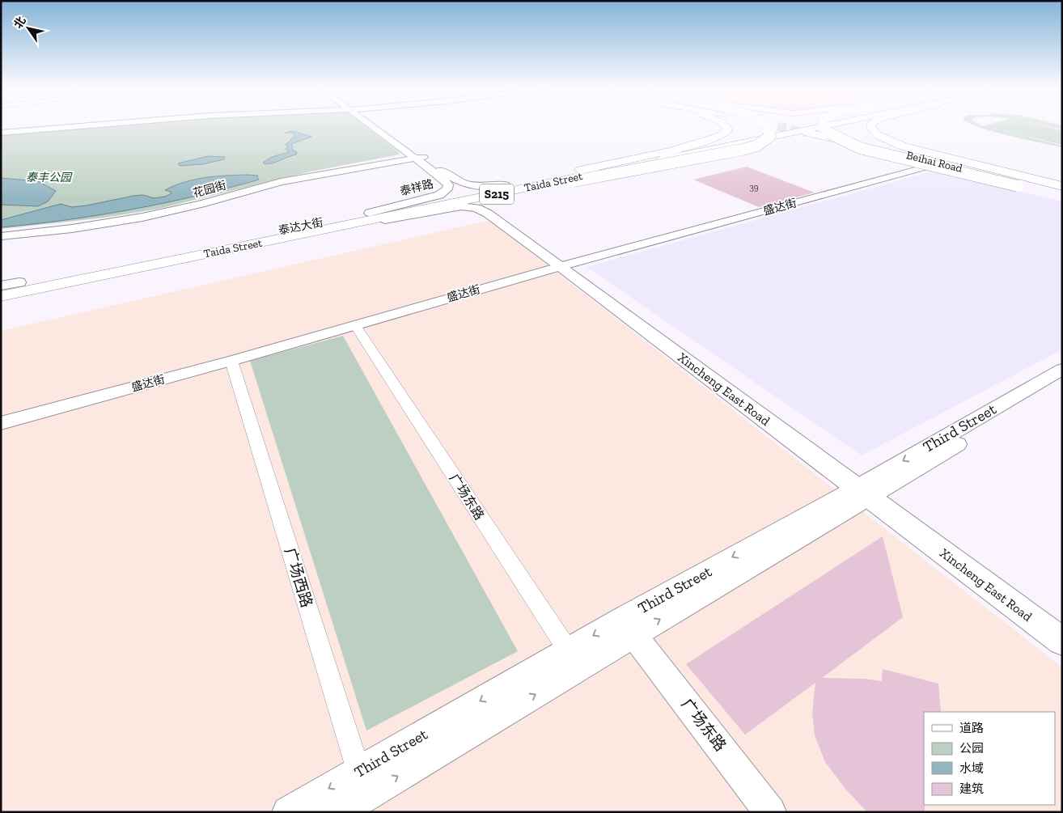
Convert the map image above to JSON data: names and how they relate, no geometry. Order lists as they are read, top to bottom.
{
  "streets": {
    "main road": [
      "Beihai Road",
      "Taida Street",
      "S215",
      "泰达大街",
      "Xincheng East Road"
    ],
    "street": [
      "泰祥路",
      "花园街",
      "盛达街",
      "Third Street",
      "广场东路",
      "广场西路"
    ]
  },
  "crossings": [
    ["Taida Street", "泰祥路"],
    ["Taida Street", "泰达大街"],
    ["Taida Street", "Xincheng East Road"],
    ["泰祥路", "花园街"],
    ["泰祥路", "泰达大街"],
    ["泰祥路", "Xincheng East Road"],
    ["盛达街", "Xincheng East Road"],
    ["盛达街", "广场东路"],
    ["盛达街", "广场西路"],
    ["泰达大街", "Xincheng East Road"],
    ["Xincheng East Road", "Third Street"],
    ["Third Street", "广场东路"],
    ["Third Street", "广场西路"]
  ],
  "parks": ["泰丰公园"],
  "house_numbers": ["39"],
  "legend": [
    "道路",
    "公园",
    "水域",
    "建筑"
  ],
  "north": "top left"
}
